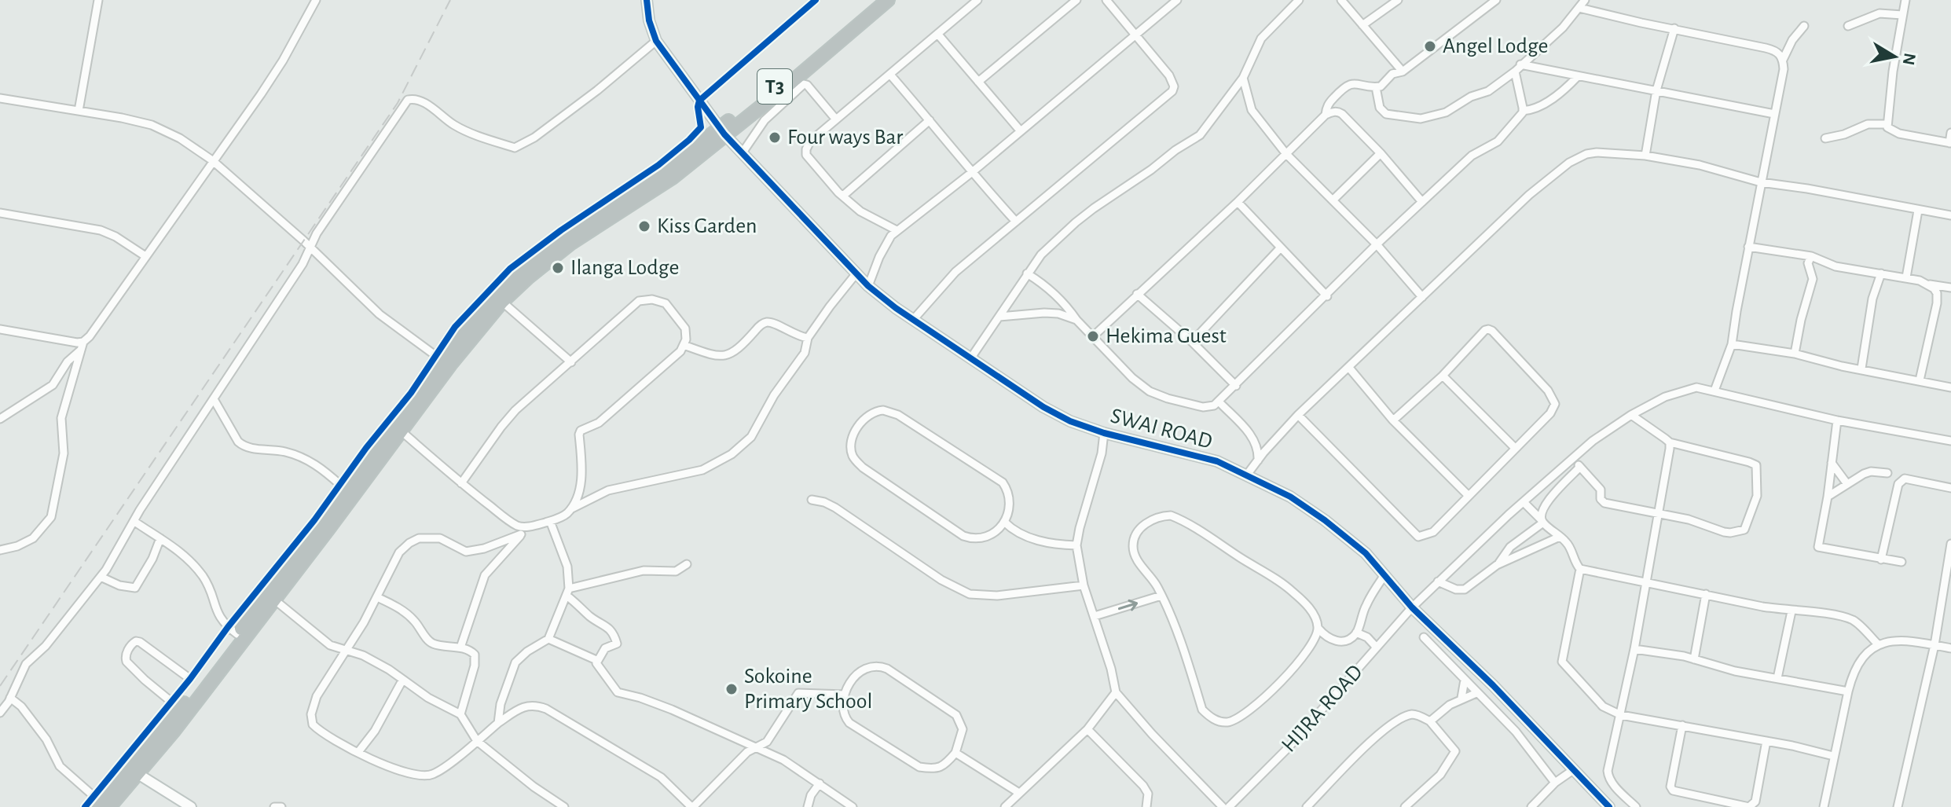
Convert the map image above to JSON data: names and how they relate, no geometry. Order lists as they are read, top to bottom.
{
  "streets": {
    "highway": ["T3"],
    "street": ["SWAI ROAD", "HIJRA ROAD"]
  },
  "crossings": [
    ["T3", "SWAI ROAD"],
    ["SWAI ROAD", "HIJRA ROAD"]
  ],
  "places": [
    "Angel Lodge",
    "Four ways Bar",
    "Kiss Garden",
    "Ilanga Lodge",
    "Hekima Guest",
    "Sokoine Primary School"
  ],
  "north": "right"
}
